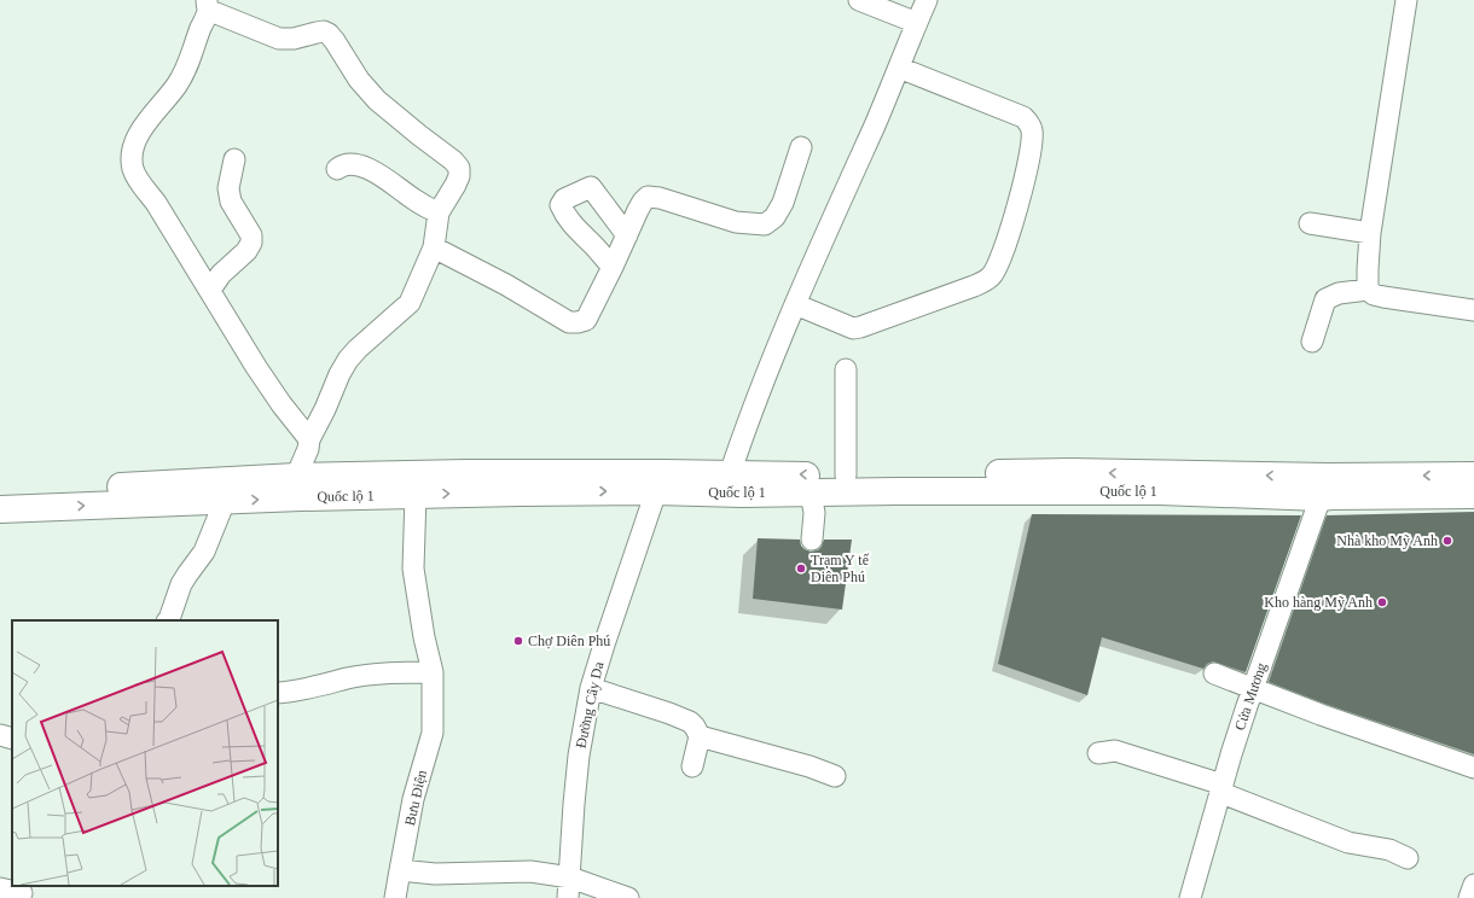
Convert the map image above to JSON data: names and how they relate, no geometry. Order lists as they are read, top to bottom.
{
  "streets": {
    "highway": ["Quốc lộ 1"],
    "street": ["Cửa Mương", "Đường Cây Da", "Bưu Điện"]
  },
  "crossings": [
    ["Quốc lộ 1", "Cửa Mương"],
    ["Quốc lộ 1", "Đường Cây Da"],
    ["Quốc lộ 1", "Bưu Điện"]
  ],
  "places": [
    "Nhà kho Mỹ Anh",
    "Trạm Y tế Diên Phú",
    "Kho hàng Mỹ Anh",
    "Chợ Diên Phú"
  ]
}
